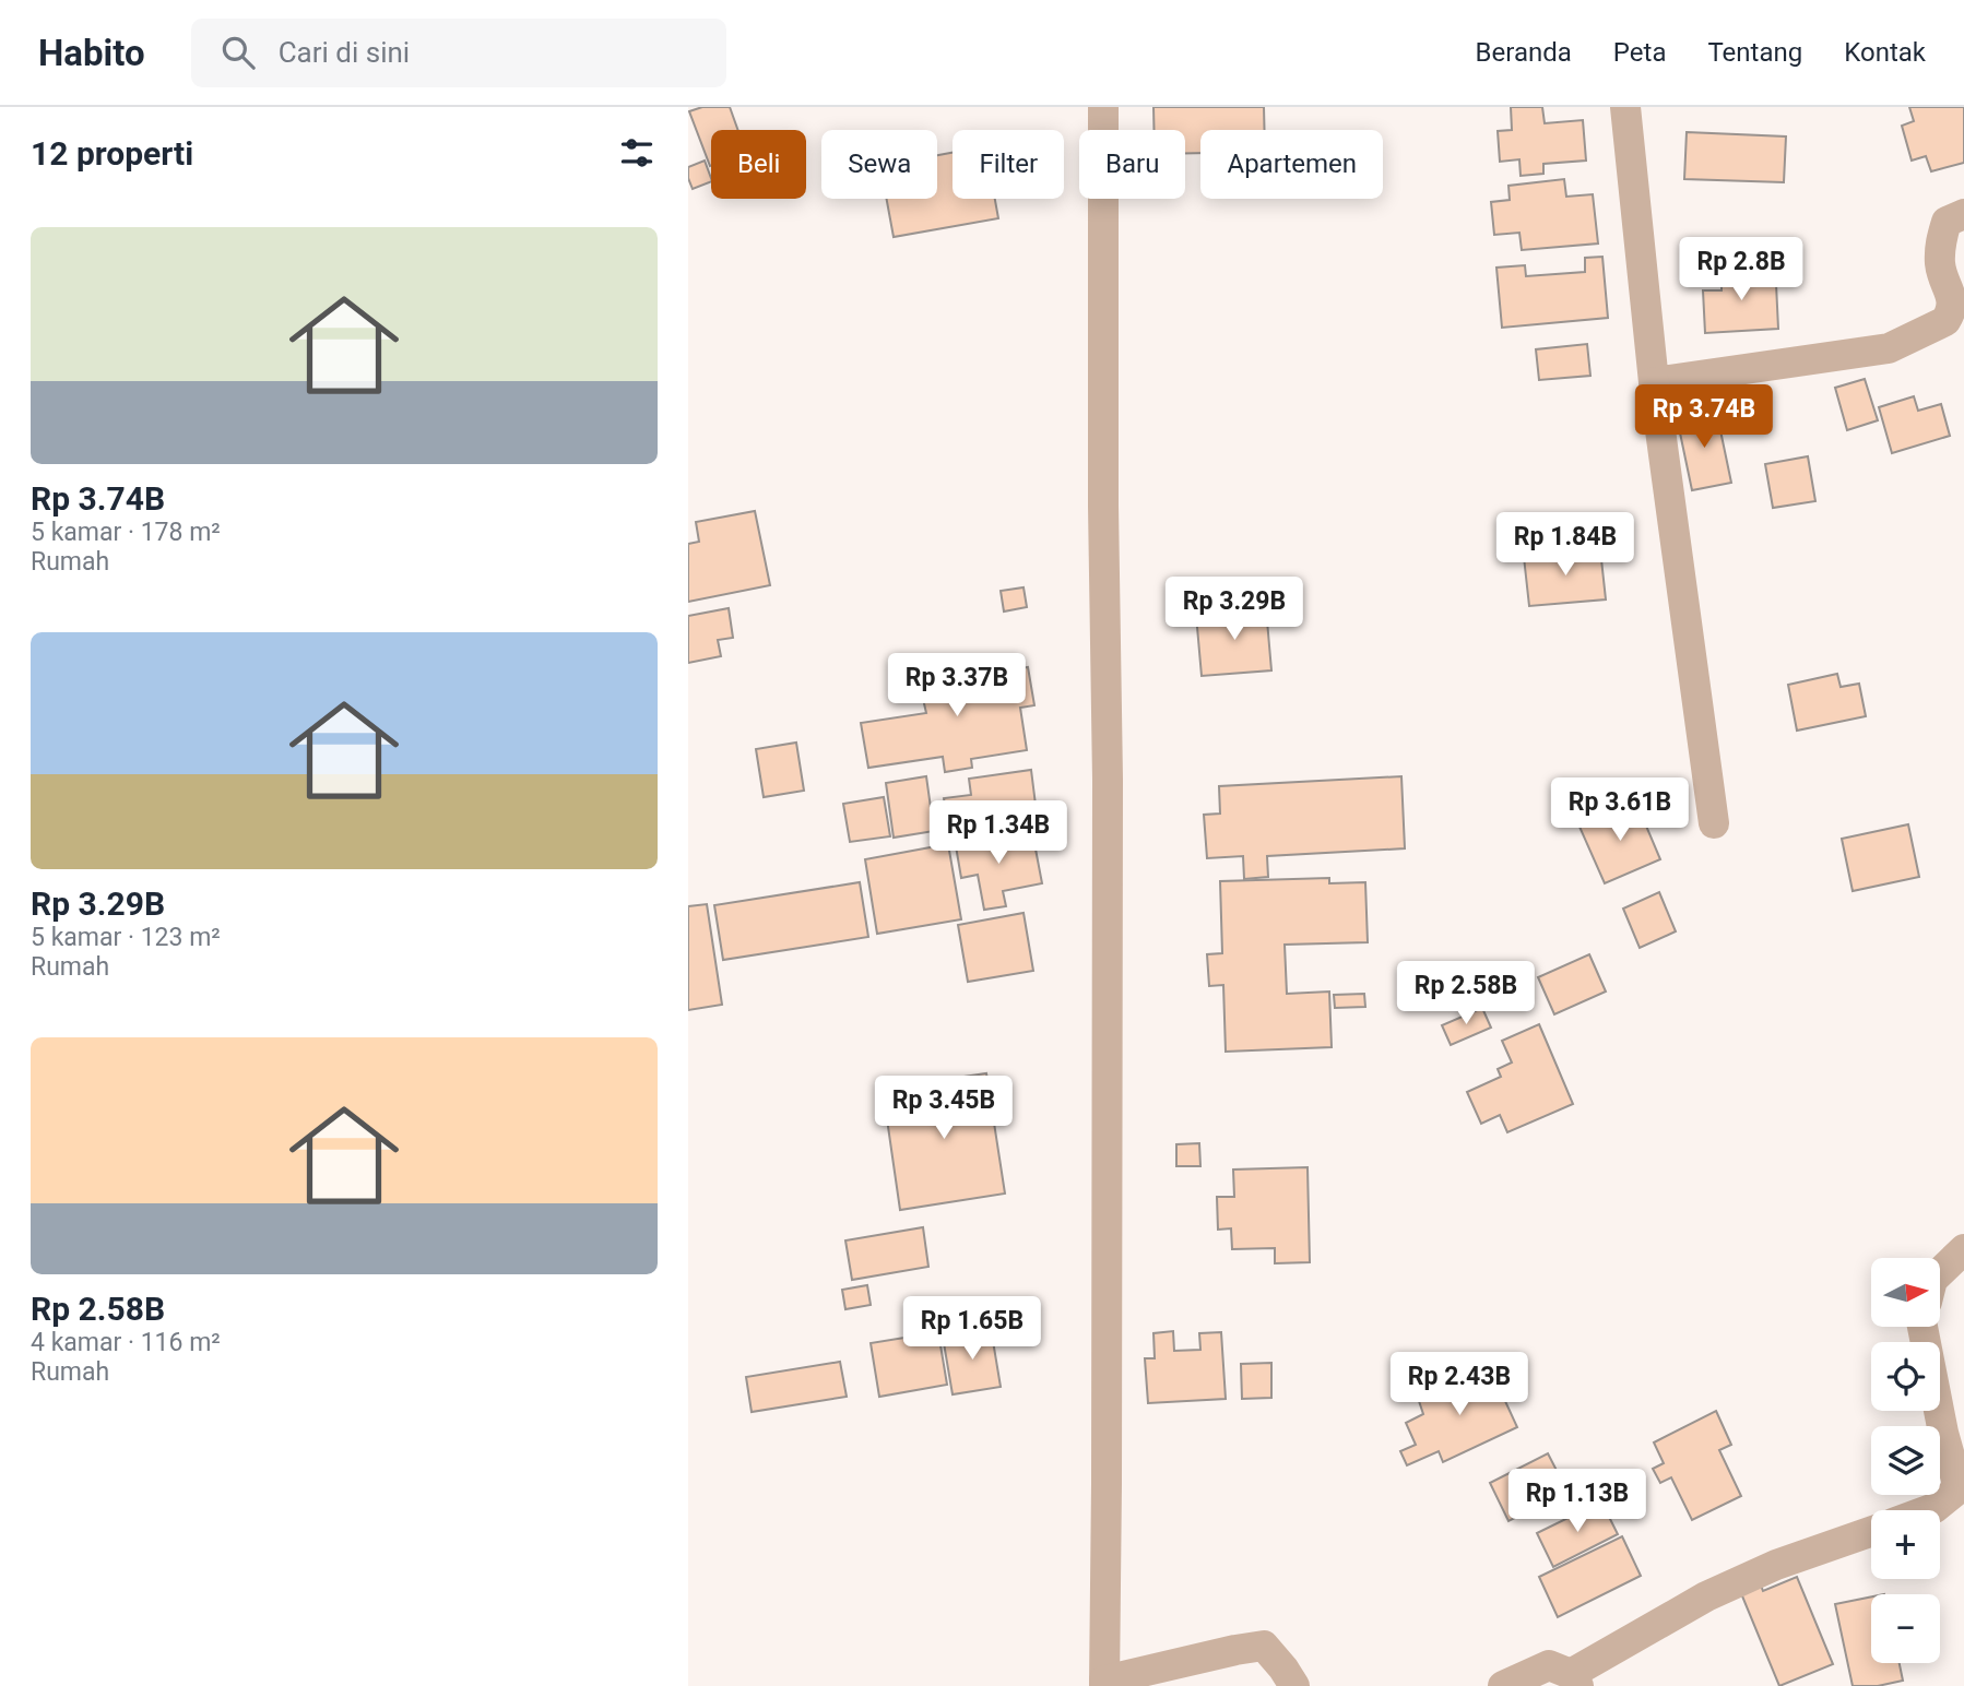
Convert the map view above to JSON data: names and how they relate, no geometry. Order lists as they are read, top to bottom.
{
  "north": "right",
  "page": {
    "header": "Habito",
    "search": "Cari di sini",
    "nav": [
      "Beranda",
      "Peta",
      "Tentang",
      "Kontak"
    ],
    "heading": "12 properti",
    "chip": [
      "Beli",
      "Sewa",
      "Filter",
      "Baru",
      "Apartemen"
    ],
    "list": [
      {
        "name": "Rp 3.74B",
        "note": "5 kamar · 178 m² · Rumah"
      },
      {
        "name": "Rp 3.29B",
        "note": "5 kamar · 123 m² · Rumah"
      },
      {
        "name": "Rp 2.58B",
        "note": "4 kamar · 116 m² · Rumah"
      }
    ],
    "price": [
      "Rp 2.8B",
      "Rp 3.74B",
      "Rp 1.84B",
      "Rp 3.29B",
      "Rp 3.37B",
      "Rp 3.61B",
      "Rp 1.34B",
      "Rp 2.58B",
      "Rp 3.45B",
      "Rp 1.65B",
      "Rp 2.43B",
      "Rp 1.13B"
    ],
    "map_buttons": ["+", "−"]
  }
}
